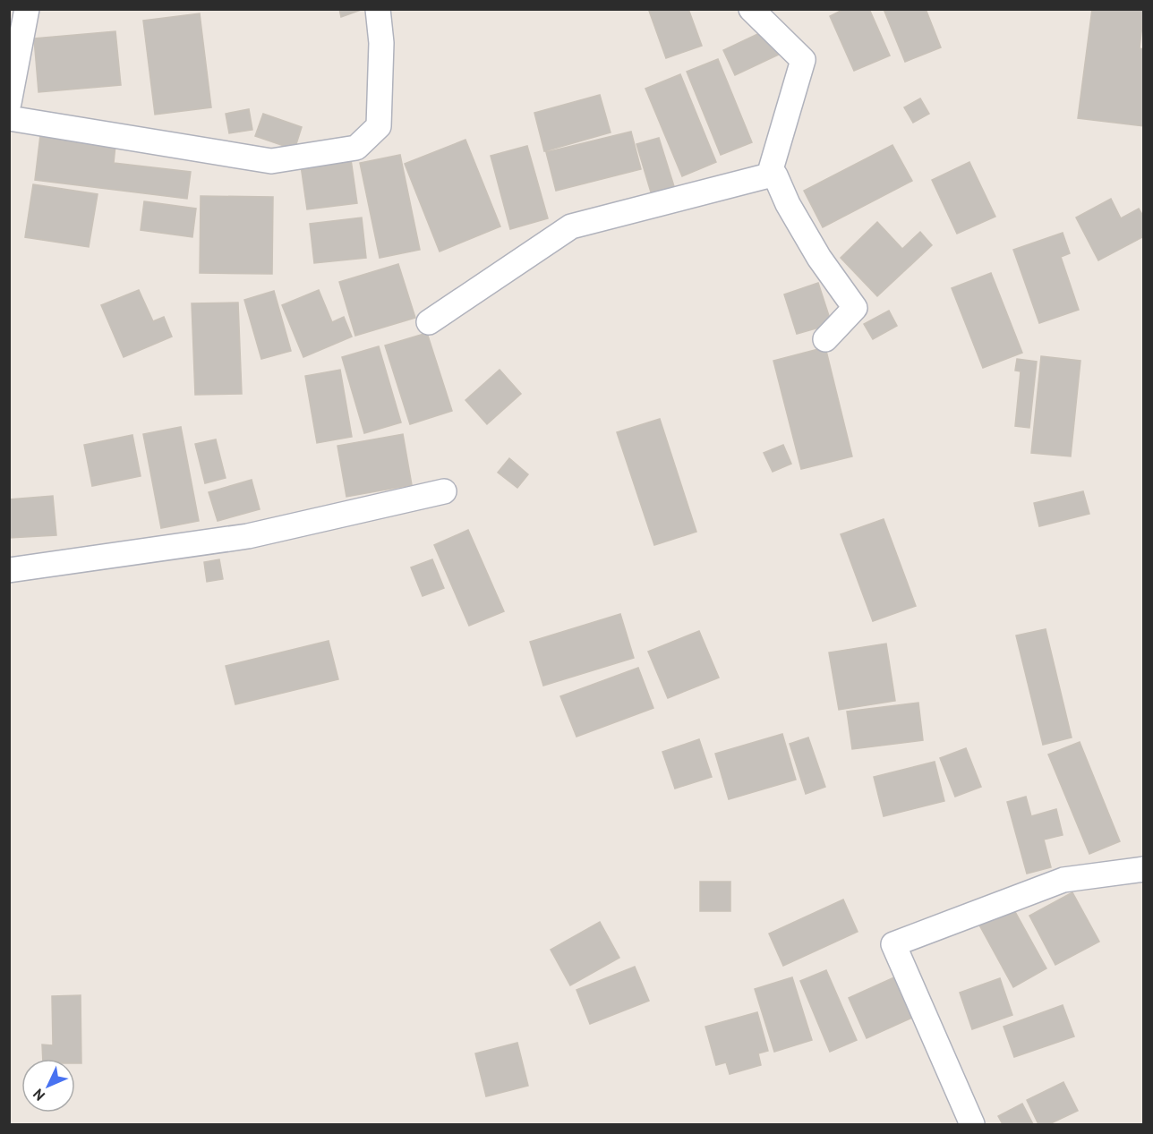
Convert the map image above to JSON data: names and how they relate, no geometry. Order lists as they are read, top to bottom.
{
  "north": "bottom left"
}
